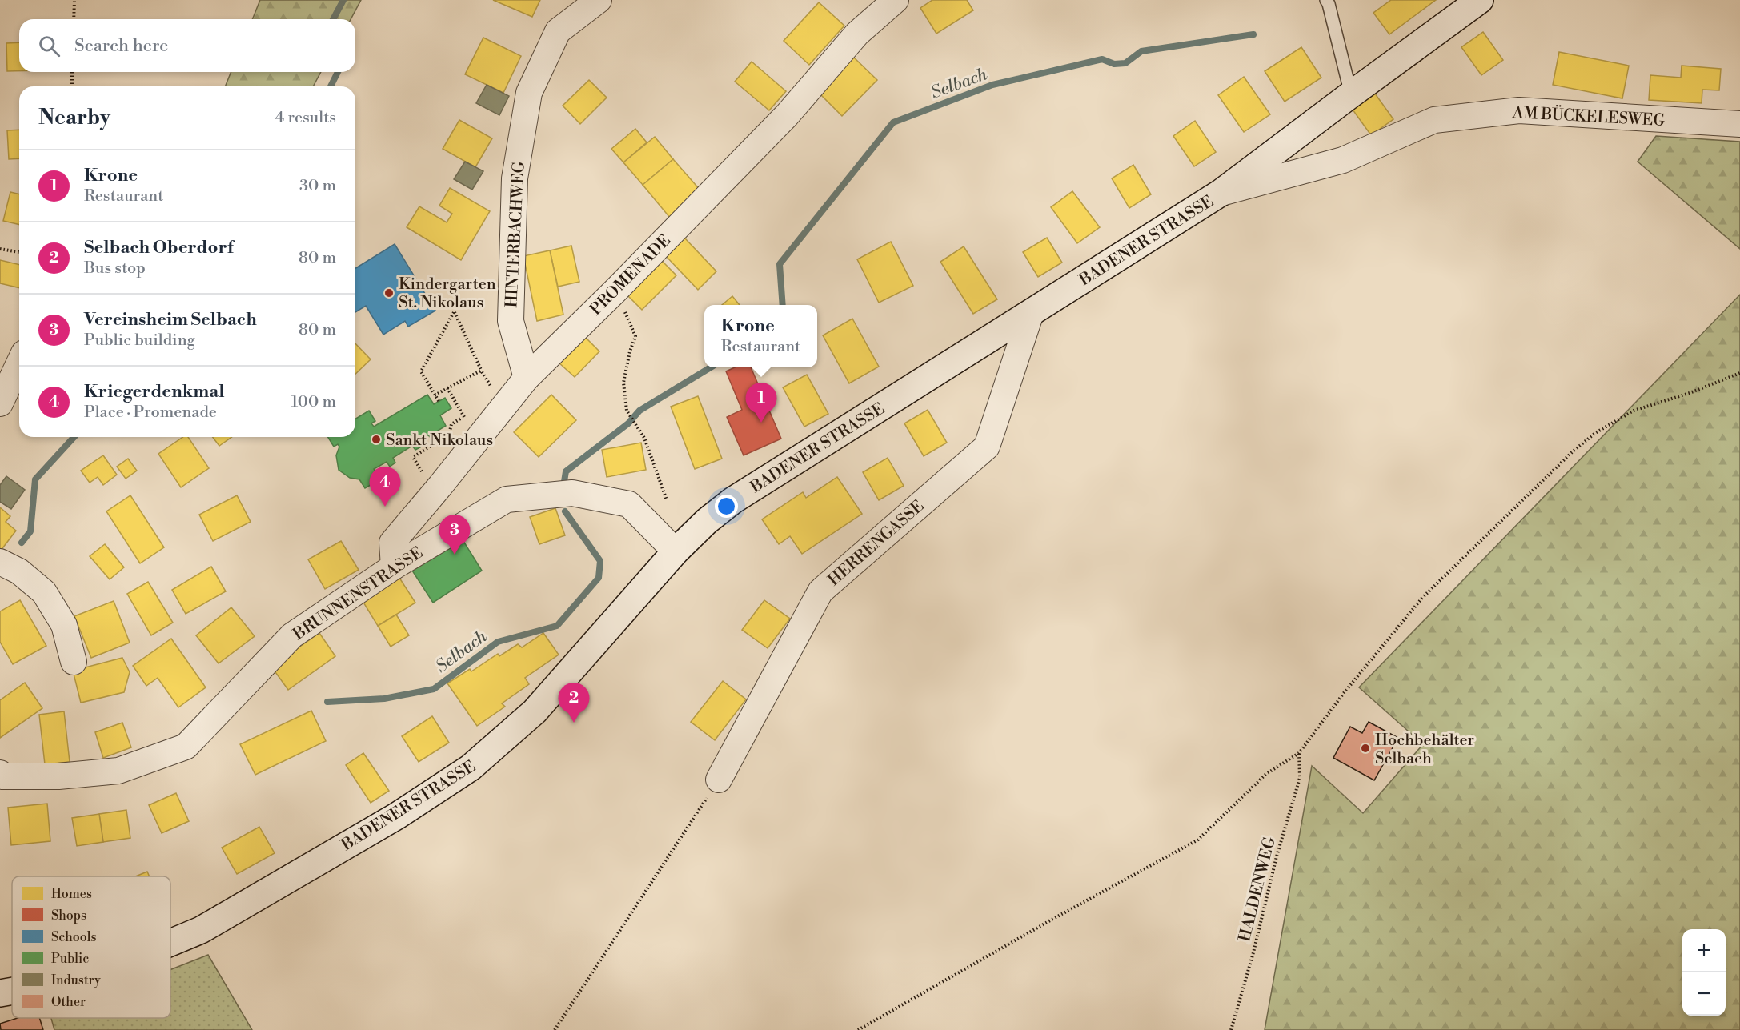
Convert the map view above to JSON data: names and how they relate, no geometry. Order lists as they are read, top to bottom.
{
  "streets": {
    "main road": ["BADENER STRASSE"],
    "street": [
      "AM BÜCKELESWEG",
      "HINTERBACHWEG",
      "PROMENADE",
      "HERRENGASSE",
      "BRUNNENSTRASSE"
    ],
    "path": ["HALDENWEG"]
  },
  "crossings": [
    ["AM BÜCKELESWEG", "BADENER STRASSE"],
    ["HINTERBACHWEG", "PROMENADE"],
    ["BADENER STRASSE", "HERRENGASSE"],
    ["BADENER STRASSE", "BRUNNENSTRASSE"],
    ["PROMENADE", "BRUNNENSTRASSE"]
  ],
  "water": ["Selbach"],
  "places": ["Kindergarten St. Nikolaus", "Sankt Nikolaus", "Hochbehälter Selbach"],
  "legend": [
    "Homes",
    "Shops",
    "Schools",
    "Public",
    "Industry",
    "Other"
  ],
  "page": {
    "search": "Search here",
    "heading": ["Nearby", "4 results"],
    "list": [
      {
        "mark": "1",
        "name": "Krone",
        "note": "Restaurant",
        "value": "30 m"
      },
      {
        "mark": "2",
        "name": "Selbach Oberdorf",
        "note": "Bus stop",
        "value": "80 m"
      },
      {
        "mark": "3",
        "name": "Vereinsheim Selbach",
        "note": "Public building",
        "value": "80 m"
      },
      {
        "mark": "4",
        "name": "Kriegerdenkmal",
        "note": "Place · Promenade",
        "value": "100 m"
      }
    ],
    "popup": ["Krone", "Restaurant"],
    "pins": [
      "1",
      "4",
      "3",
      "2"
    ],
    "map_buttons": ["+", "−"]
  }
}
